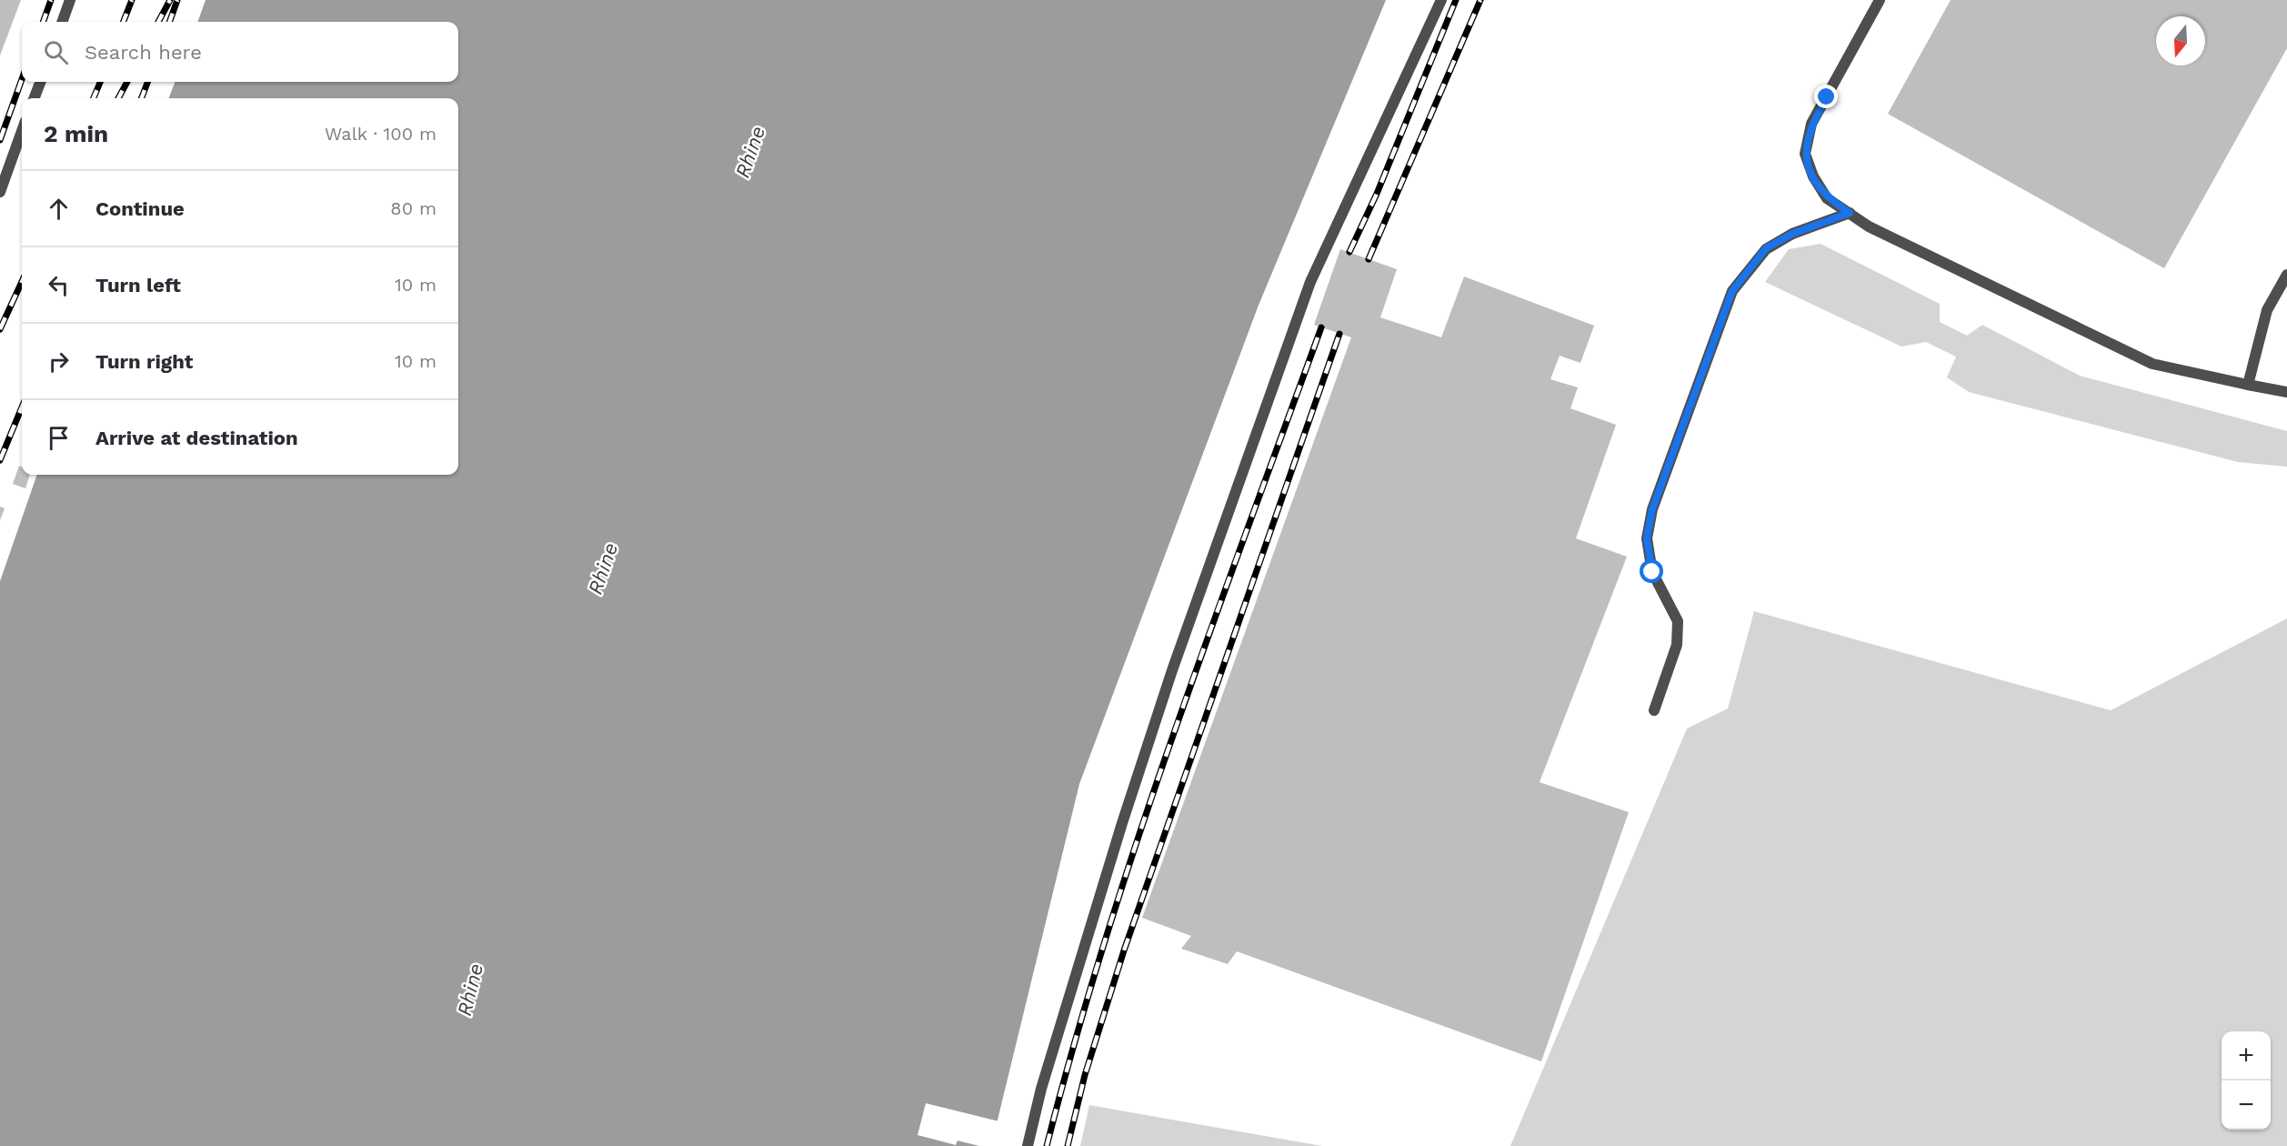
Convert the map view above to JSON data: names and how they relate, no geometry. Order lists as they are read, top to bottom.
{
  "water": ["Rhine"],
  "north": "bottom",
  "page": {
    "search": "Search here",
    "heading": ["2 min", "Walk · 100 m"],
    "list": [
      ["Continue", "80 m"],
      ["Turn left", "10 m"],
      ["Turn right", "10 m"],
      "Arrive at destination"
    ],
    "map_buttons": ["+", "−"]
  }
}
